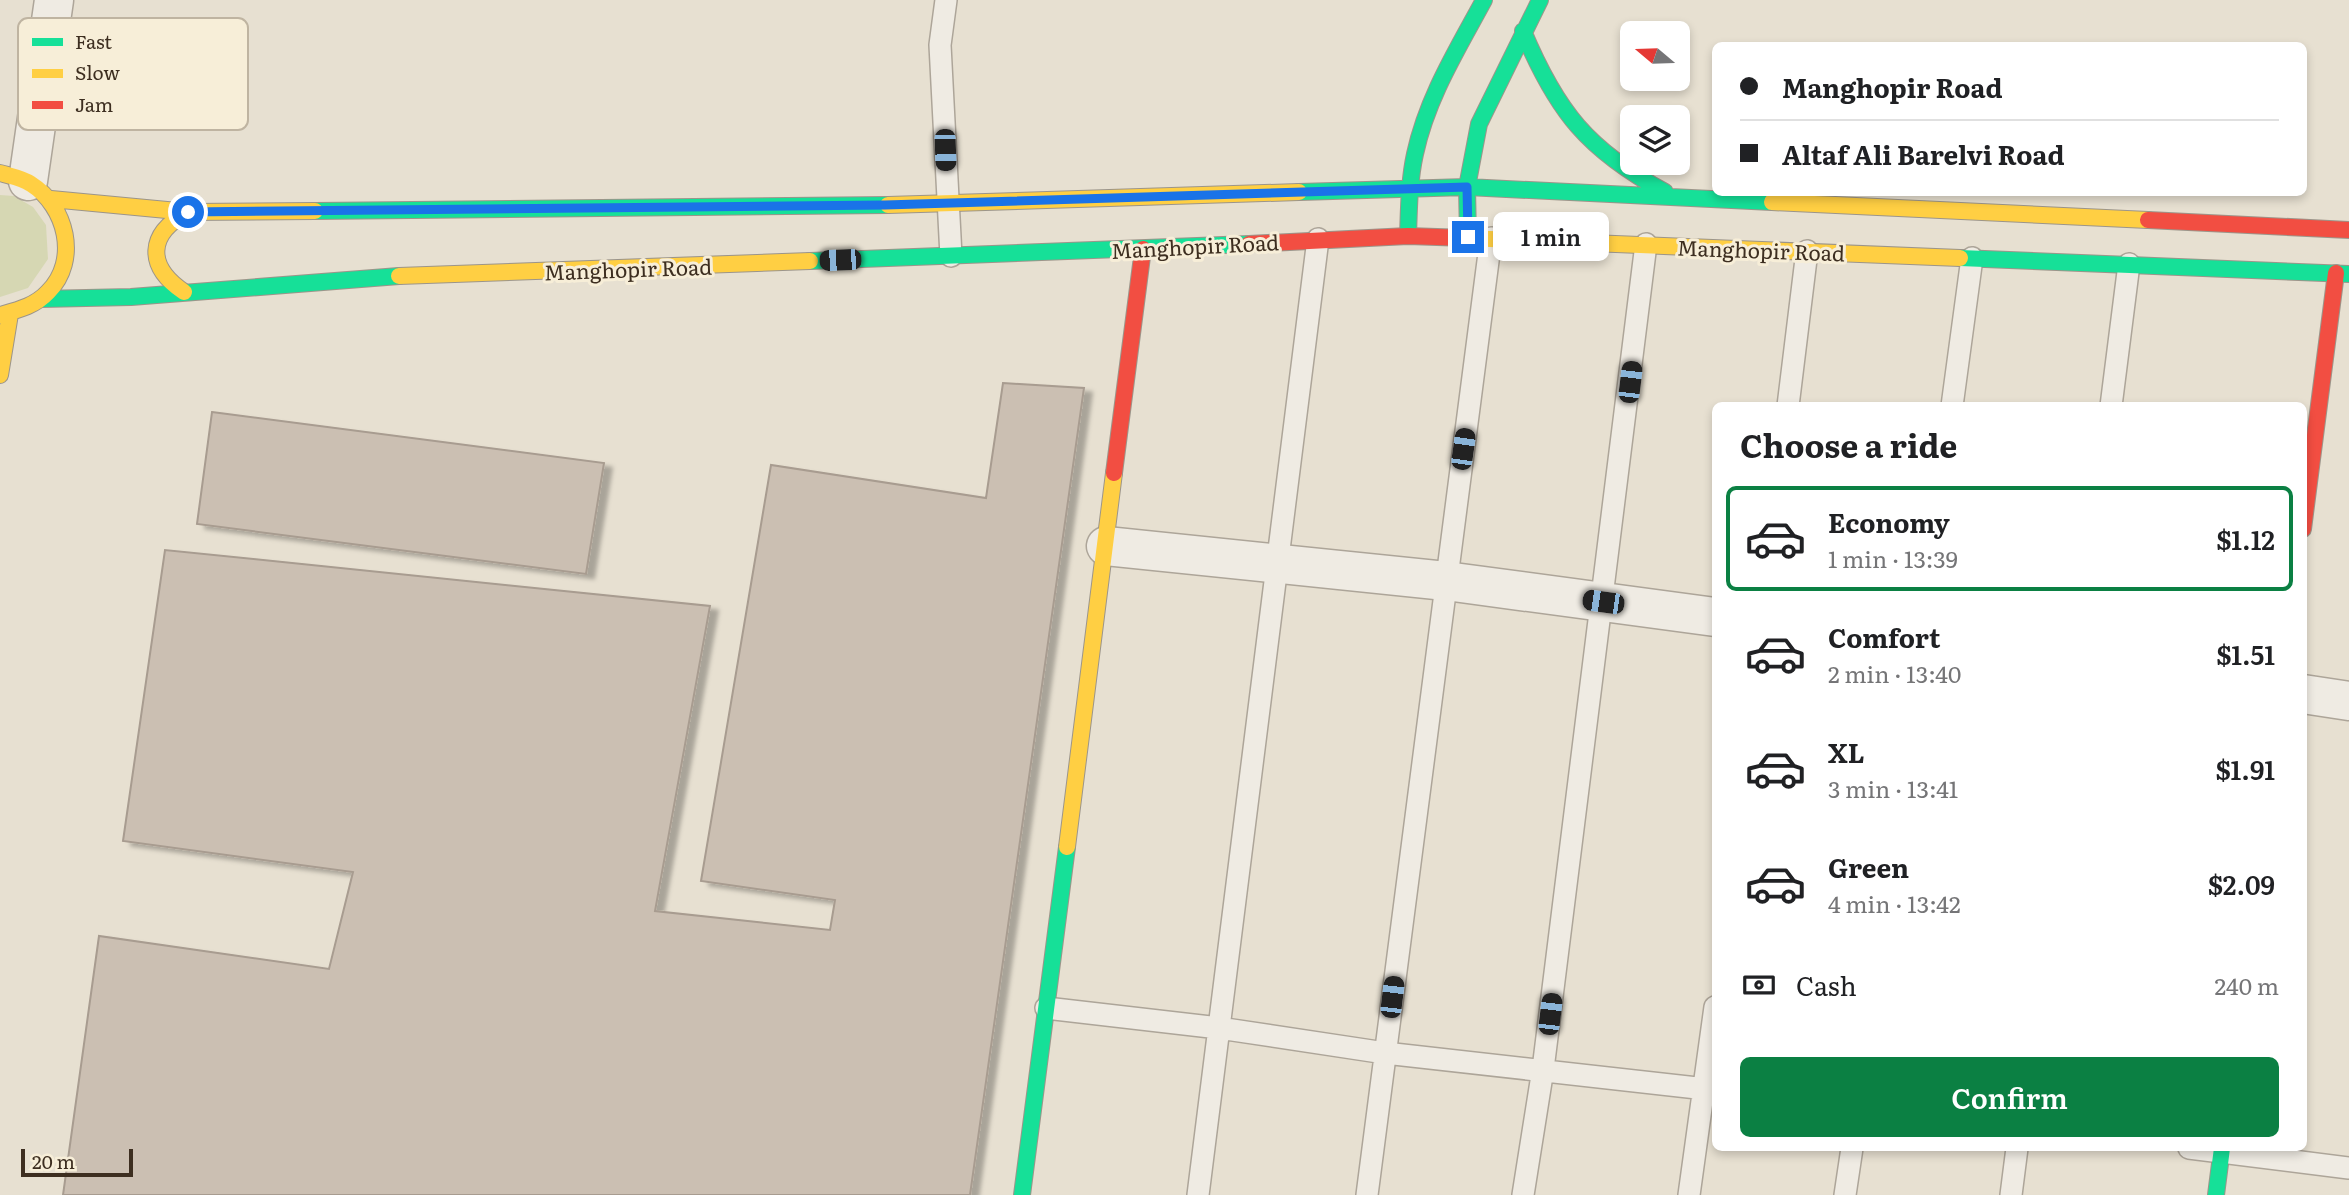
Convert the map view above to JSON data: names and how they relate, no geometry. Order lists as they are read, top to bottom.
{
  "streets": {
    "main road": ["Manghopir Road"]
  },
  "legend": ["Fast", "Slow", "Jam"],
  "scale_bar": "20 m",
  "north": "left",
  "page": {
    "banner": ["Manghopir Road", "Altaf Ali Barelvi Road"],
    "bubble": "1 min",
    "heading": "Choose a ride",
    "list": [
      {
        "name": "Economy",
        "note": "1 min · 13:39",
        "value": "$1.12"
      },
      {
        "name": "Comfort",
        "note": "2 min · 13:40",
        "value": "$1.51"
      },
      {
        "name": "XL",
        "note": "3 min · 13:41",
        "value": "$1.91"
      },
      {
        "name": "Green",
        "note": "4 min · 13:42",
        "value": "$2.09"
      }
    ],
    "pay": ["Cash", "240 m"],
    "buttons": "Confirm",
    "scale": "20 m"
  }
}
